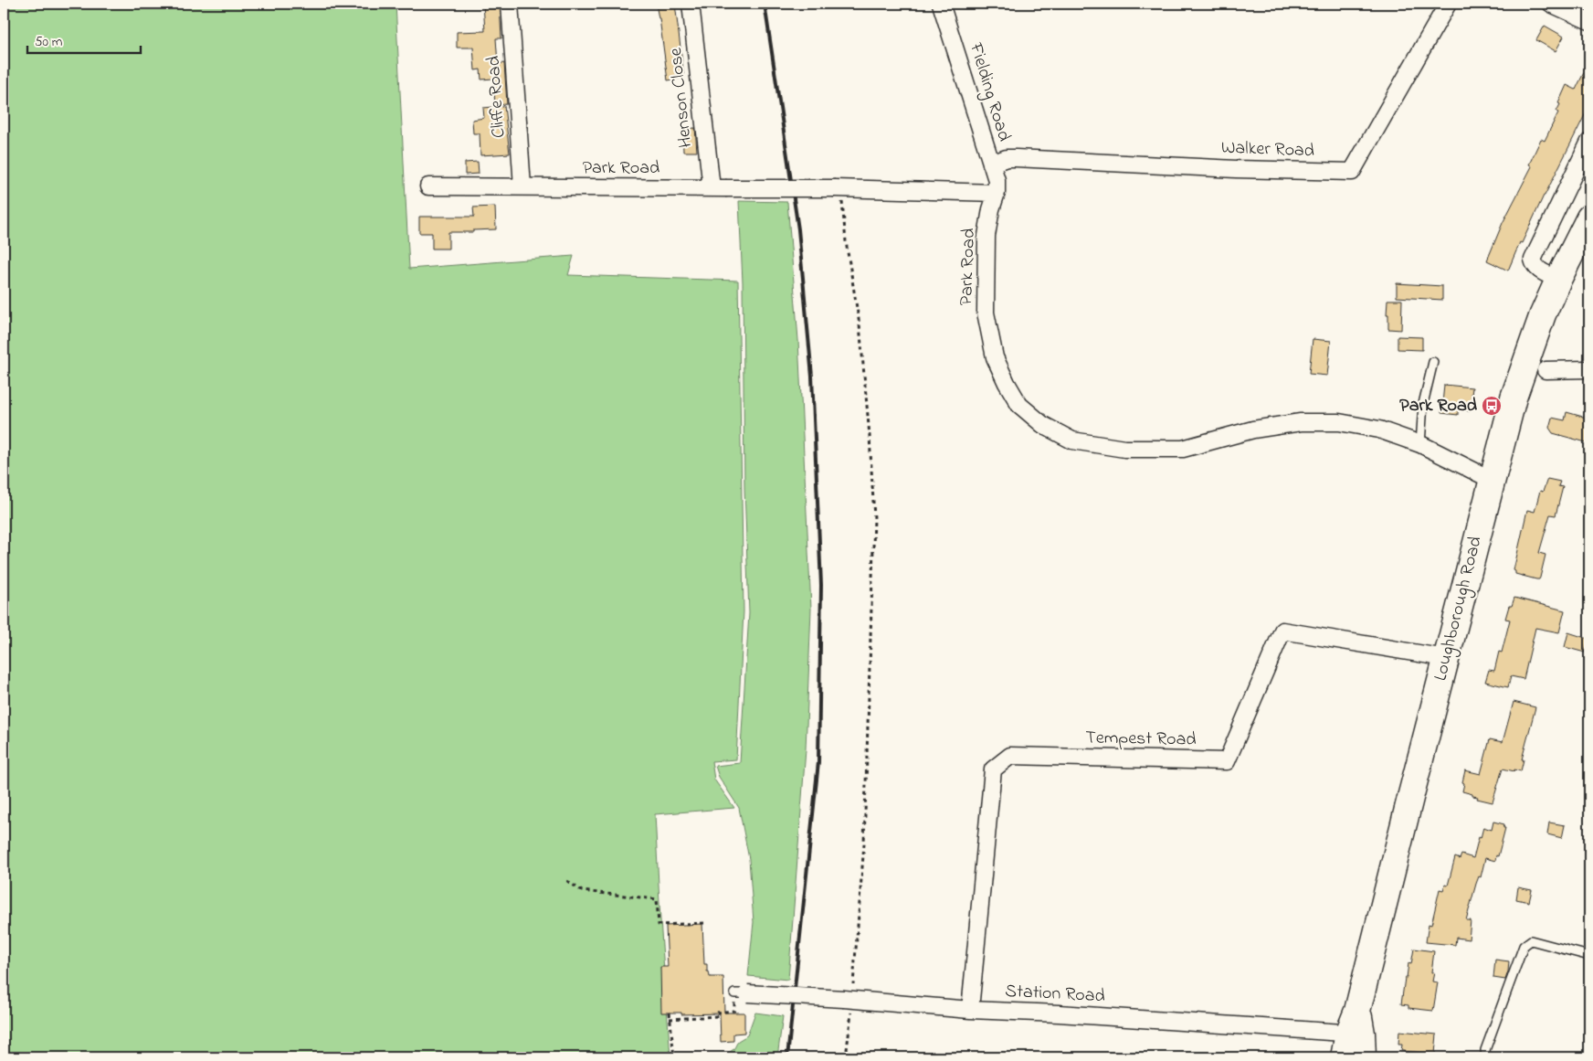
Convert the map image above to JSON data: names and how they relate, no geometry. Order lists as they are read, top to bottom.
{
  "streets": {
    "highway": ["Loughborough Road"],
    "street": [
      "Fielding Road",
      "Cliffe Road",
      "Henson Close",
      "Walker Road",
      "Park Road",
      "Tempest Road",
      "Station Road"
    ]
  },
  "crossings": [
    ["Fielding Road", "Walker Road"],
    ["Fielding Road", "Park Road"],
    ["Cliffe Road", "Park Road"],
    ["Henson Close", "Park Road"],
    ["Park Road", "Loughborough Road"],
    ["Loughborough Road", "Tempest Road"],
    ["Loughborough Road", "Station Road"],
    ["Tempest Road", "Station Road"]
  ],
  "places": {
    "bus stop": ["Park Road"]
  },
  "scale_bar": "50 m"
}
